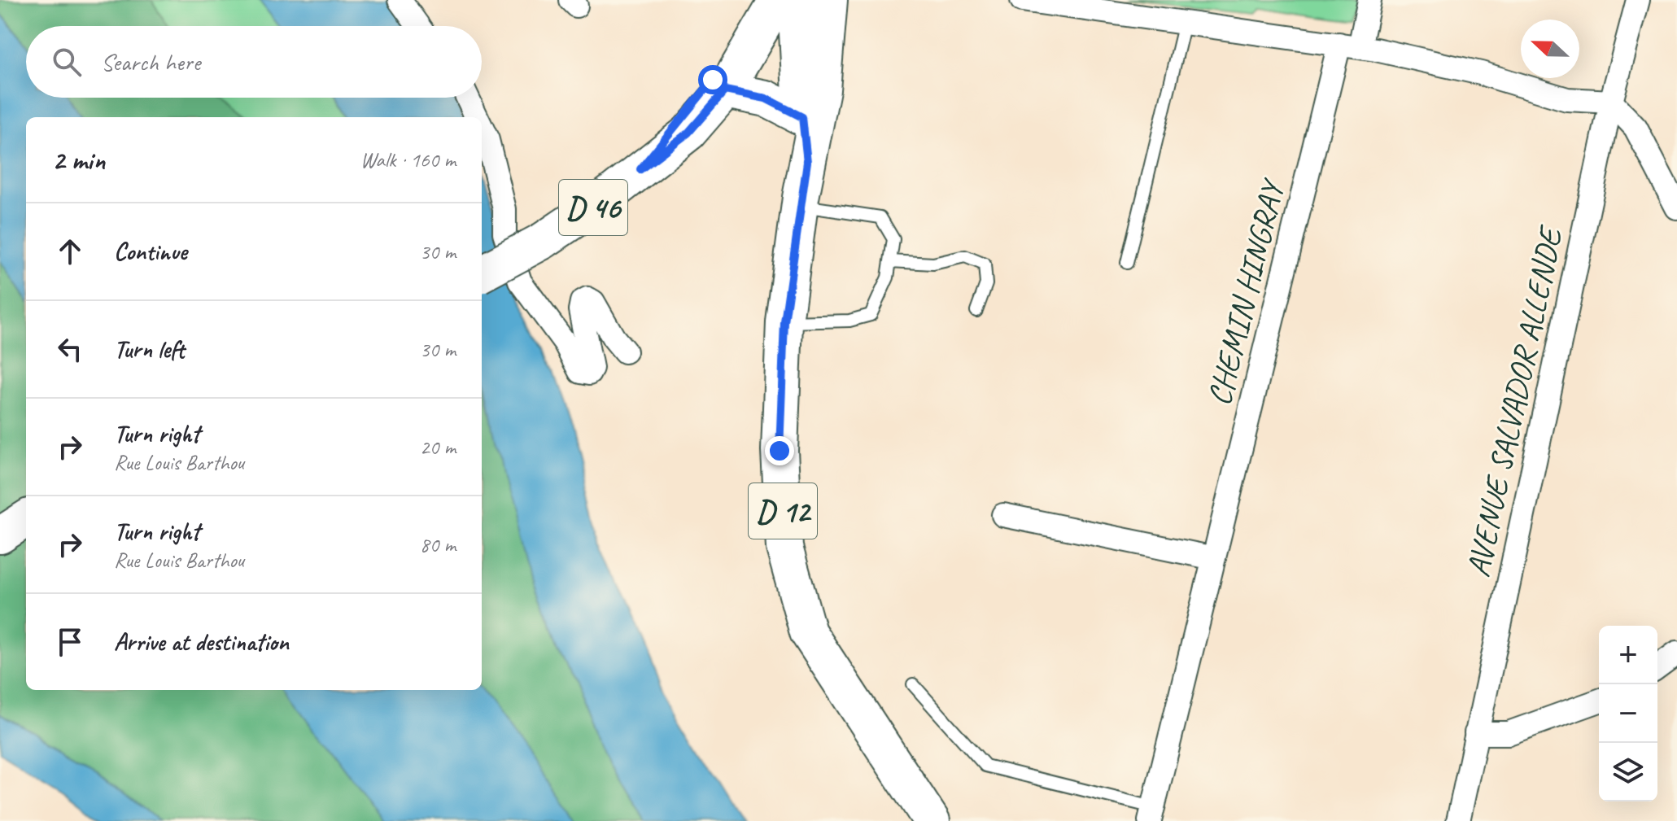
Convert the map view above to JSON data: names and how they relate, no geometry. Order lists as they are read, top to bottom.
{
  "streets": {
    "main road": ["D 46", "D 12"],
    "street": ["CHEMIN HINGRAY", "AVENUE SALVADOR ALLENDE"]
  },
  "north": "left",
  "page": {
    "search": "Search here",
    "heading": ["2 min", "Walk · 160 m"],
    "list": [
      ["Continue", "30 m"],
      ["Turn left", "30 m"],
      ["Turn right", "Rue Louis Barthou", "20 m"],
      ["Turn right", "Rue Louis Barthou", "80 m"],
      "Arrive at destination"
    ],
    "map_buttons": ["+", "−"]
  }
}
